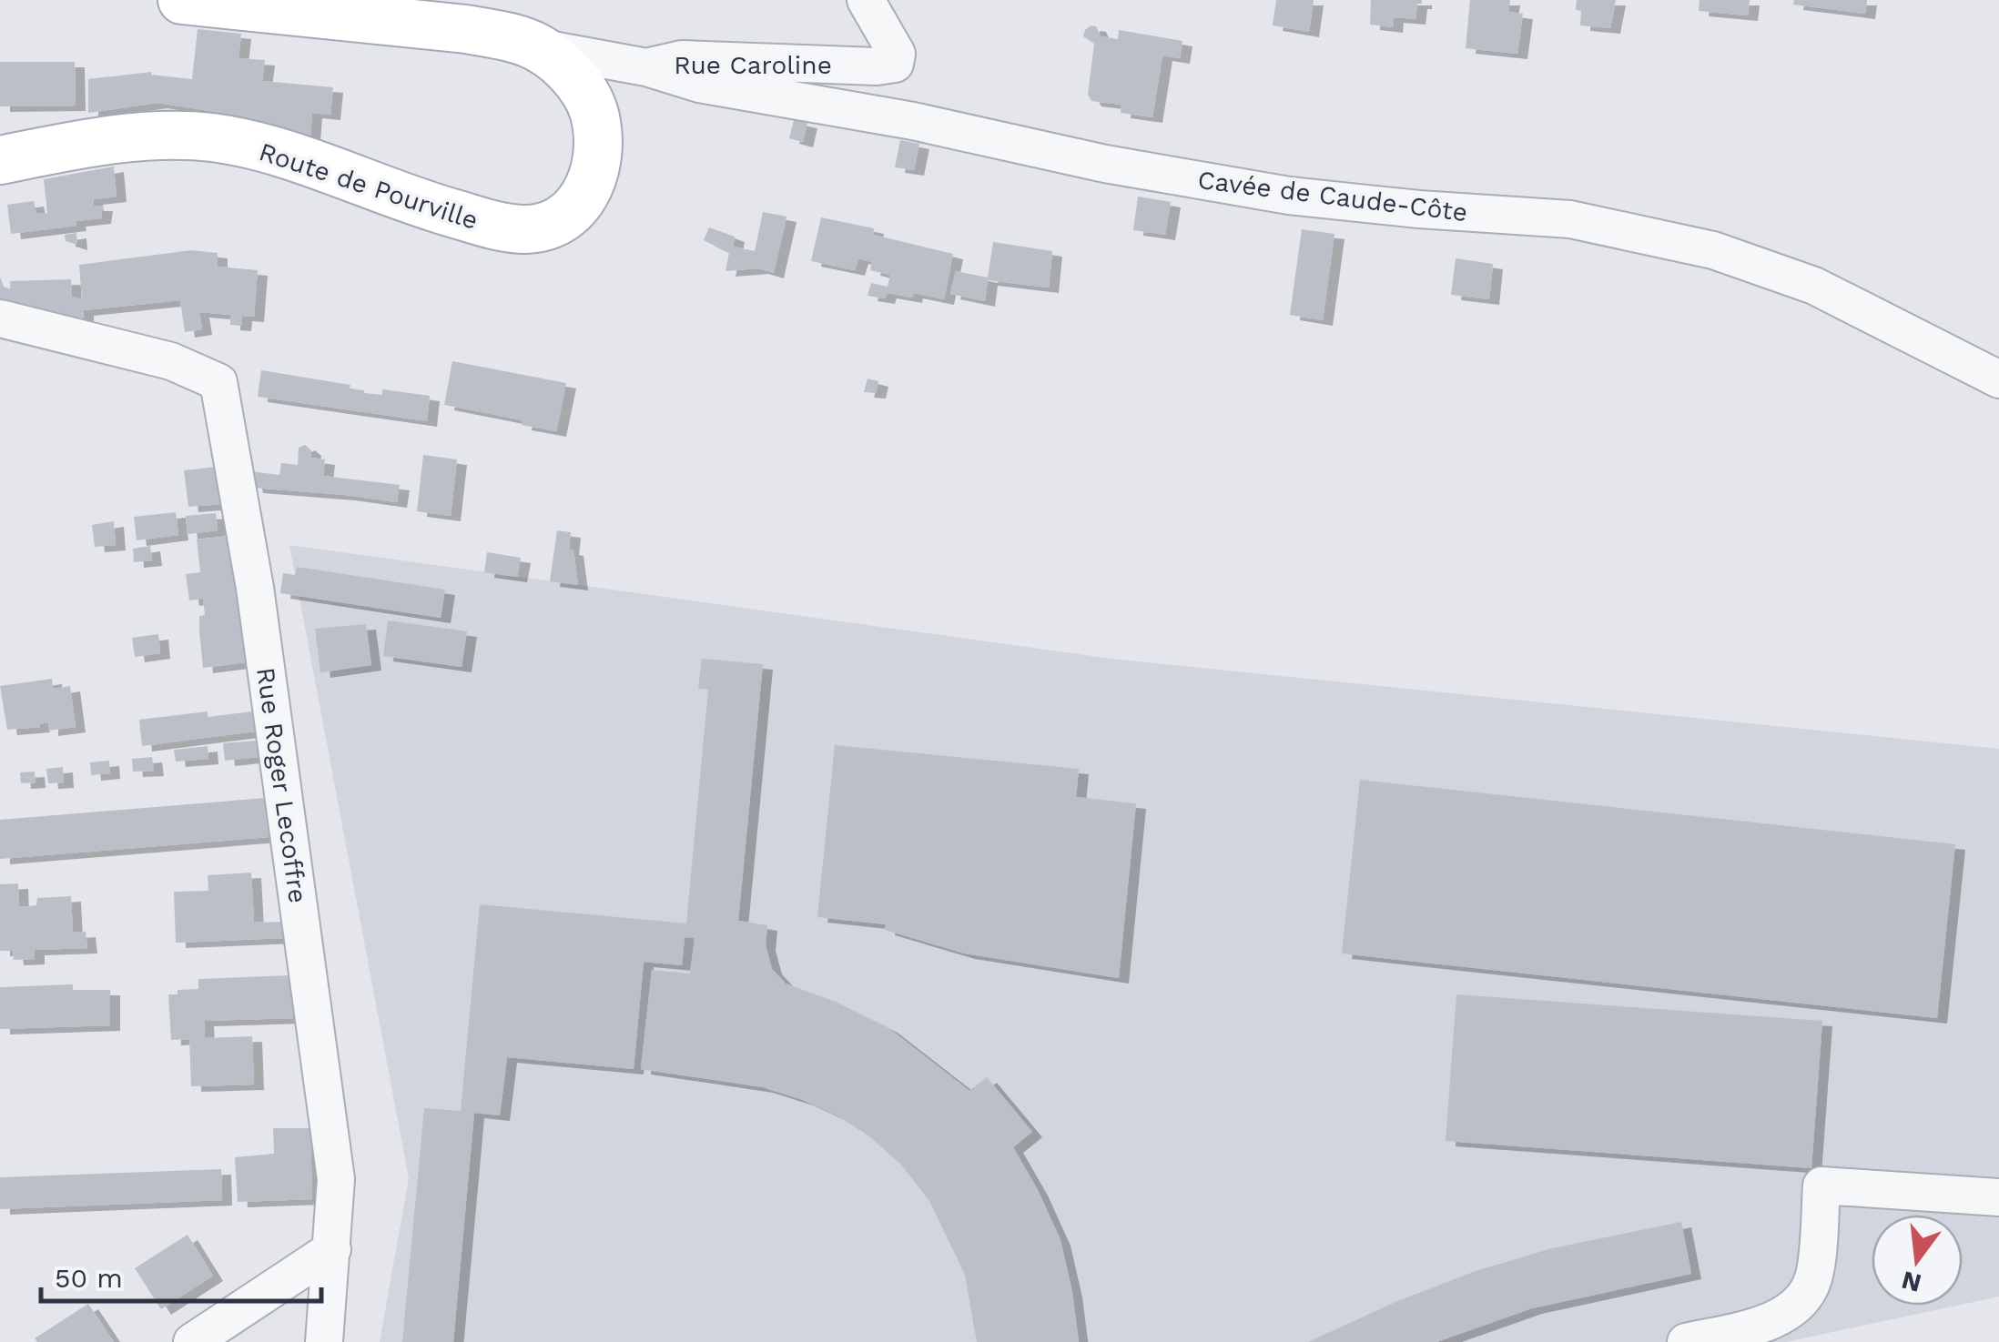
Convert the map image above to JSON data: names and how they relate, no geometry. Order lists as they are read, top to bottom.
{
  "streets": {
    "main road": ["Route de Pourville"],
    "street": ["Rue Caroline", "Cavée de Caude-Côte", "Rue Roger Lecoffre"]
  },
  "crossings": [
    ["Rue Caroline", "Route de Pourville"],
    ["Rue Caroline", "Cavée de Caude-Côte"]
  ],
  "scale_bar": "50 m",
  "north": "bottom"
}
